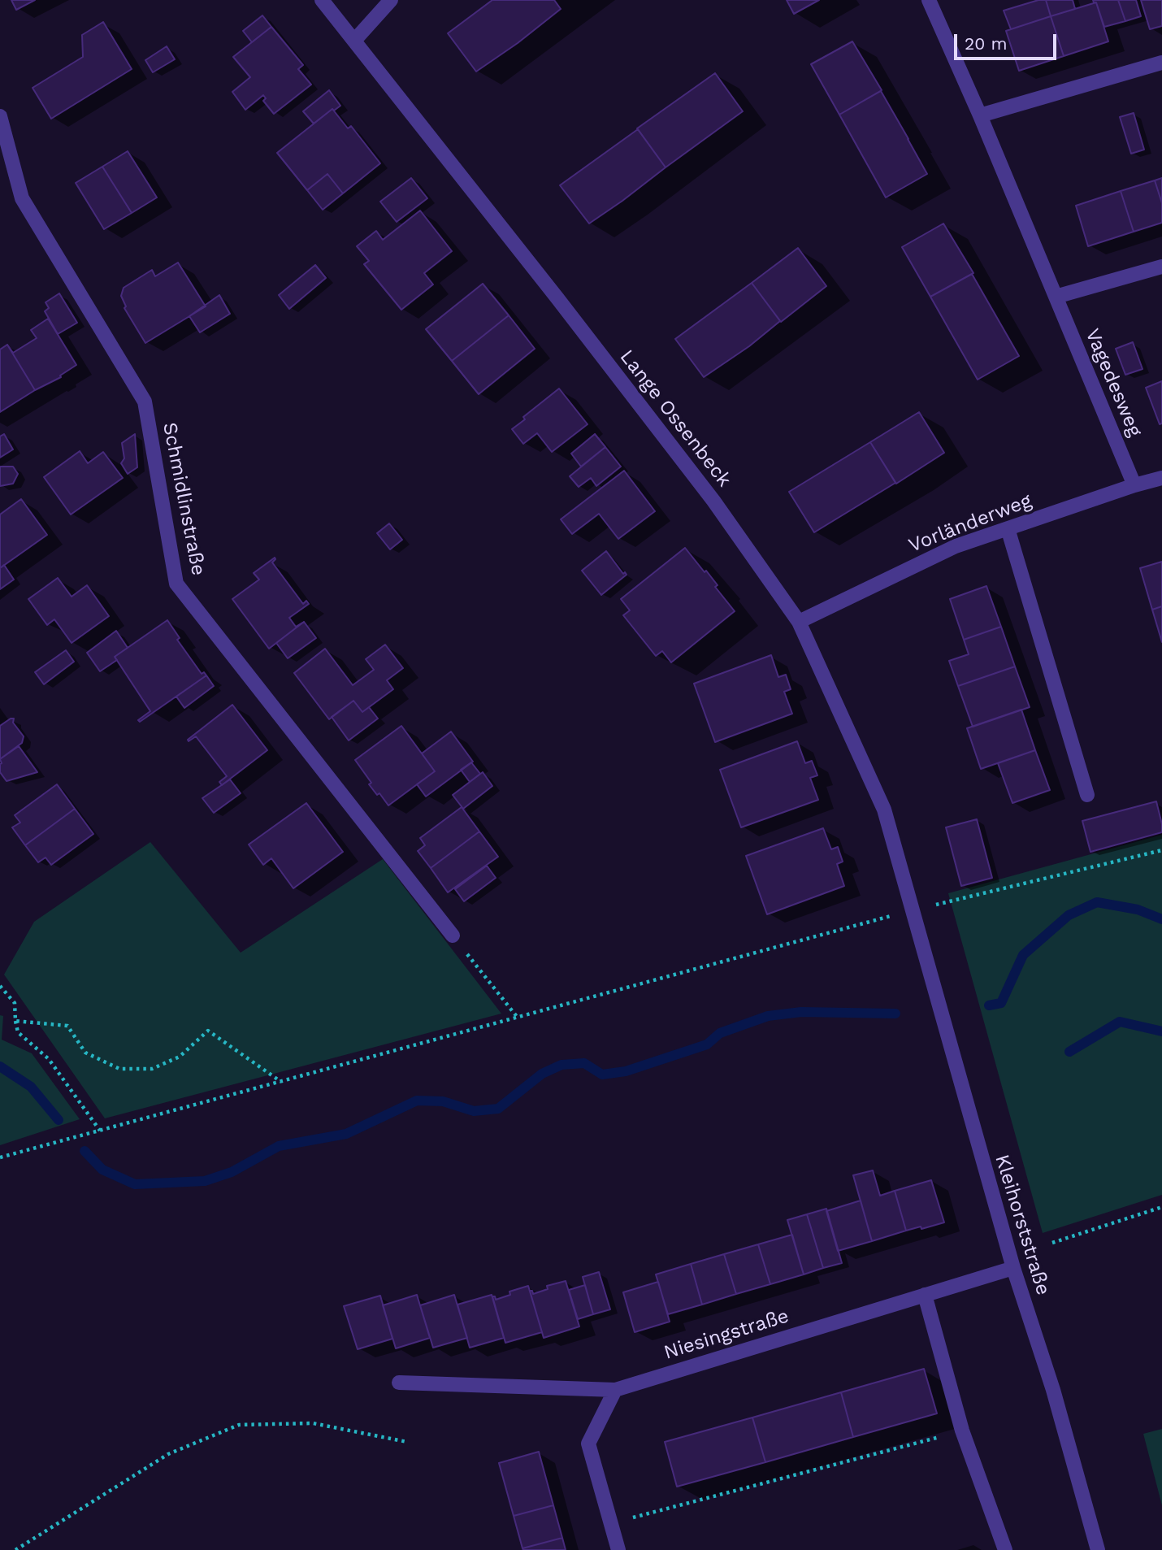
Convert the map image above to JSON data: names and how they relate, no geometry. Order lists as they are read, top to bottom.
{
  "streets": {
    "street": [
      "Vagedesweg",
      "Lange Ossenbeck",
      "Schmidlinstraße",
      "Vorländerweg",
      "Kleihorststraße",
      "Niesingstraße"
    ]
  },
  "crossings": [
    ["Vagedesweg", "Vorländerweg"],
    ["Lange Ossenbeck", "Vorländerweg"],
    ["Lange Ossenbeck", "Kleihorststraße"],
    ["Kleihorststraße", "Niesingstraße"]
  ],
  "scale_bar": "20 m"
}
